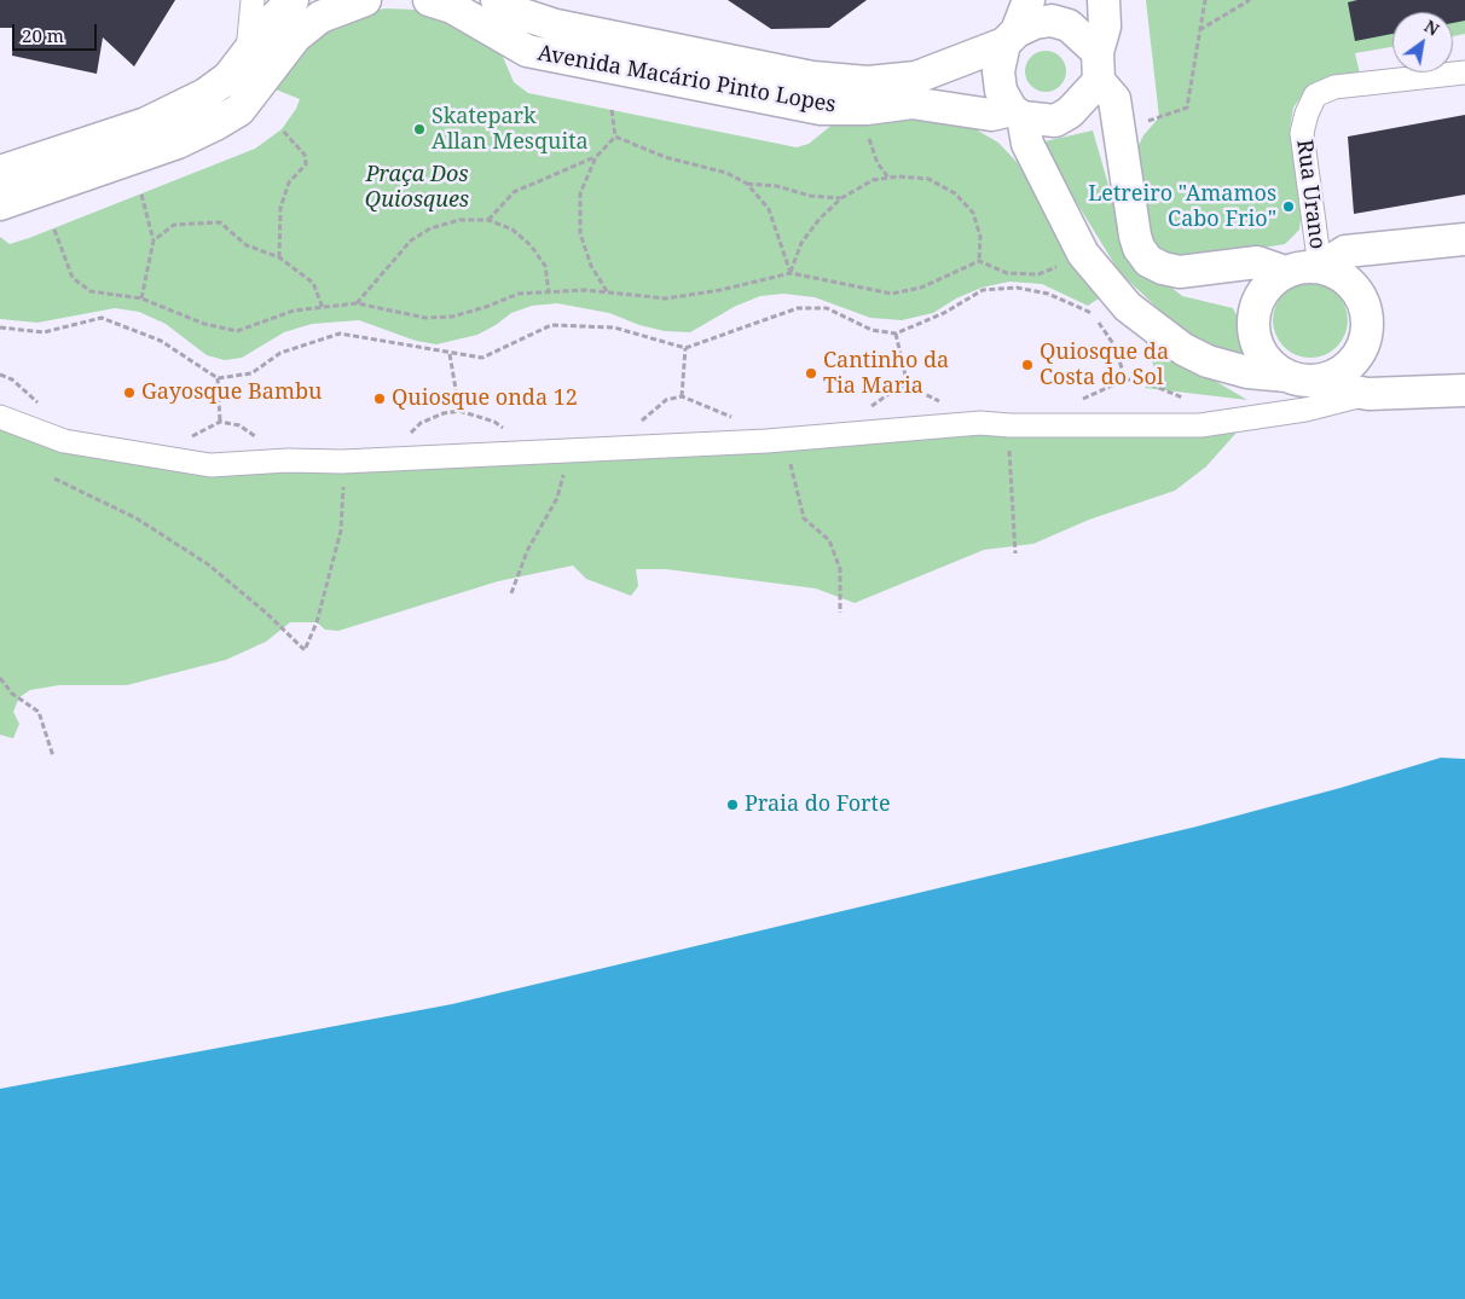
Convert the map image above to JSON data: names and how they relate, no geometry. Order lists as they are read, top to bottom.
{
  "streets": {
    "main road": ["Avenida Macário Pinto Lopes"],
    "street": ["Rua Urano"]
  },
  "crossings": [
    ["Avenida Macário Pinto Lopes", "Rua Urano"]
  ],
  "parks": ["Praça Dos Quiosques"],
  "places": [
    "Skatepark Allan Mesquita",
    "Letreiro \"Amamos Cabo Frio\"",
    "Quiosque da Costa do Sol",
    "Cantinho da Tia Maria",
    "Gayosque Bambu",
    "Quiosque onda 12",
    "Praia do Forte"
  ],
  "scale_bar": "20 m",
  "north": "top right"
}
